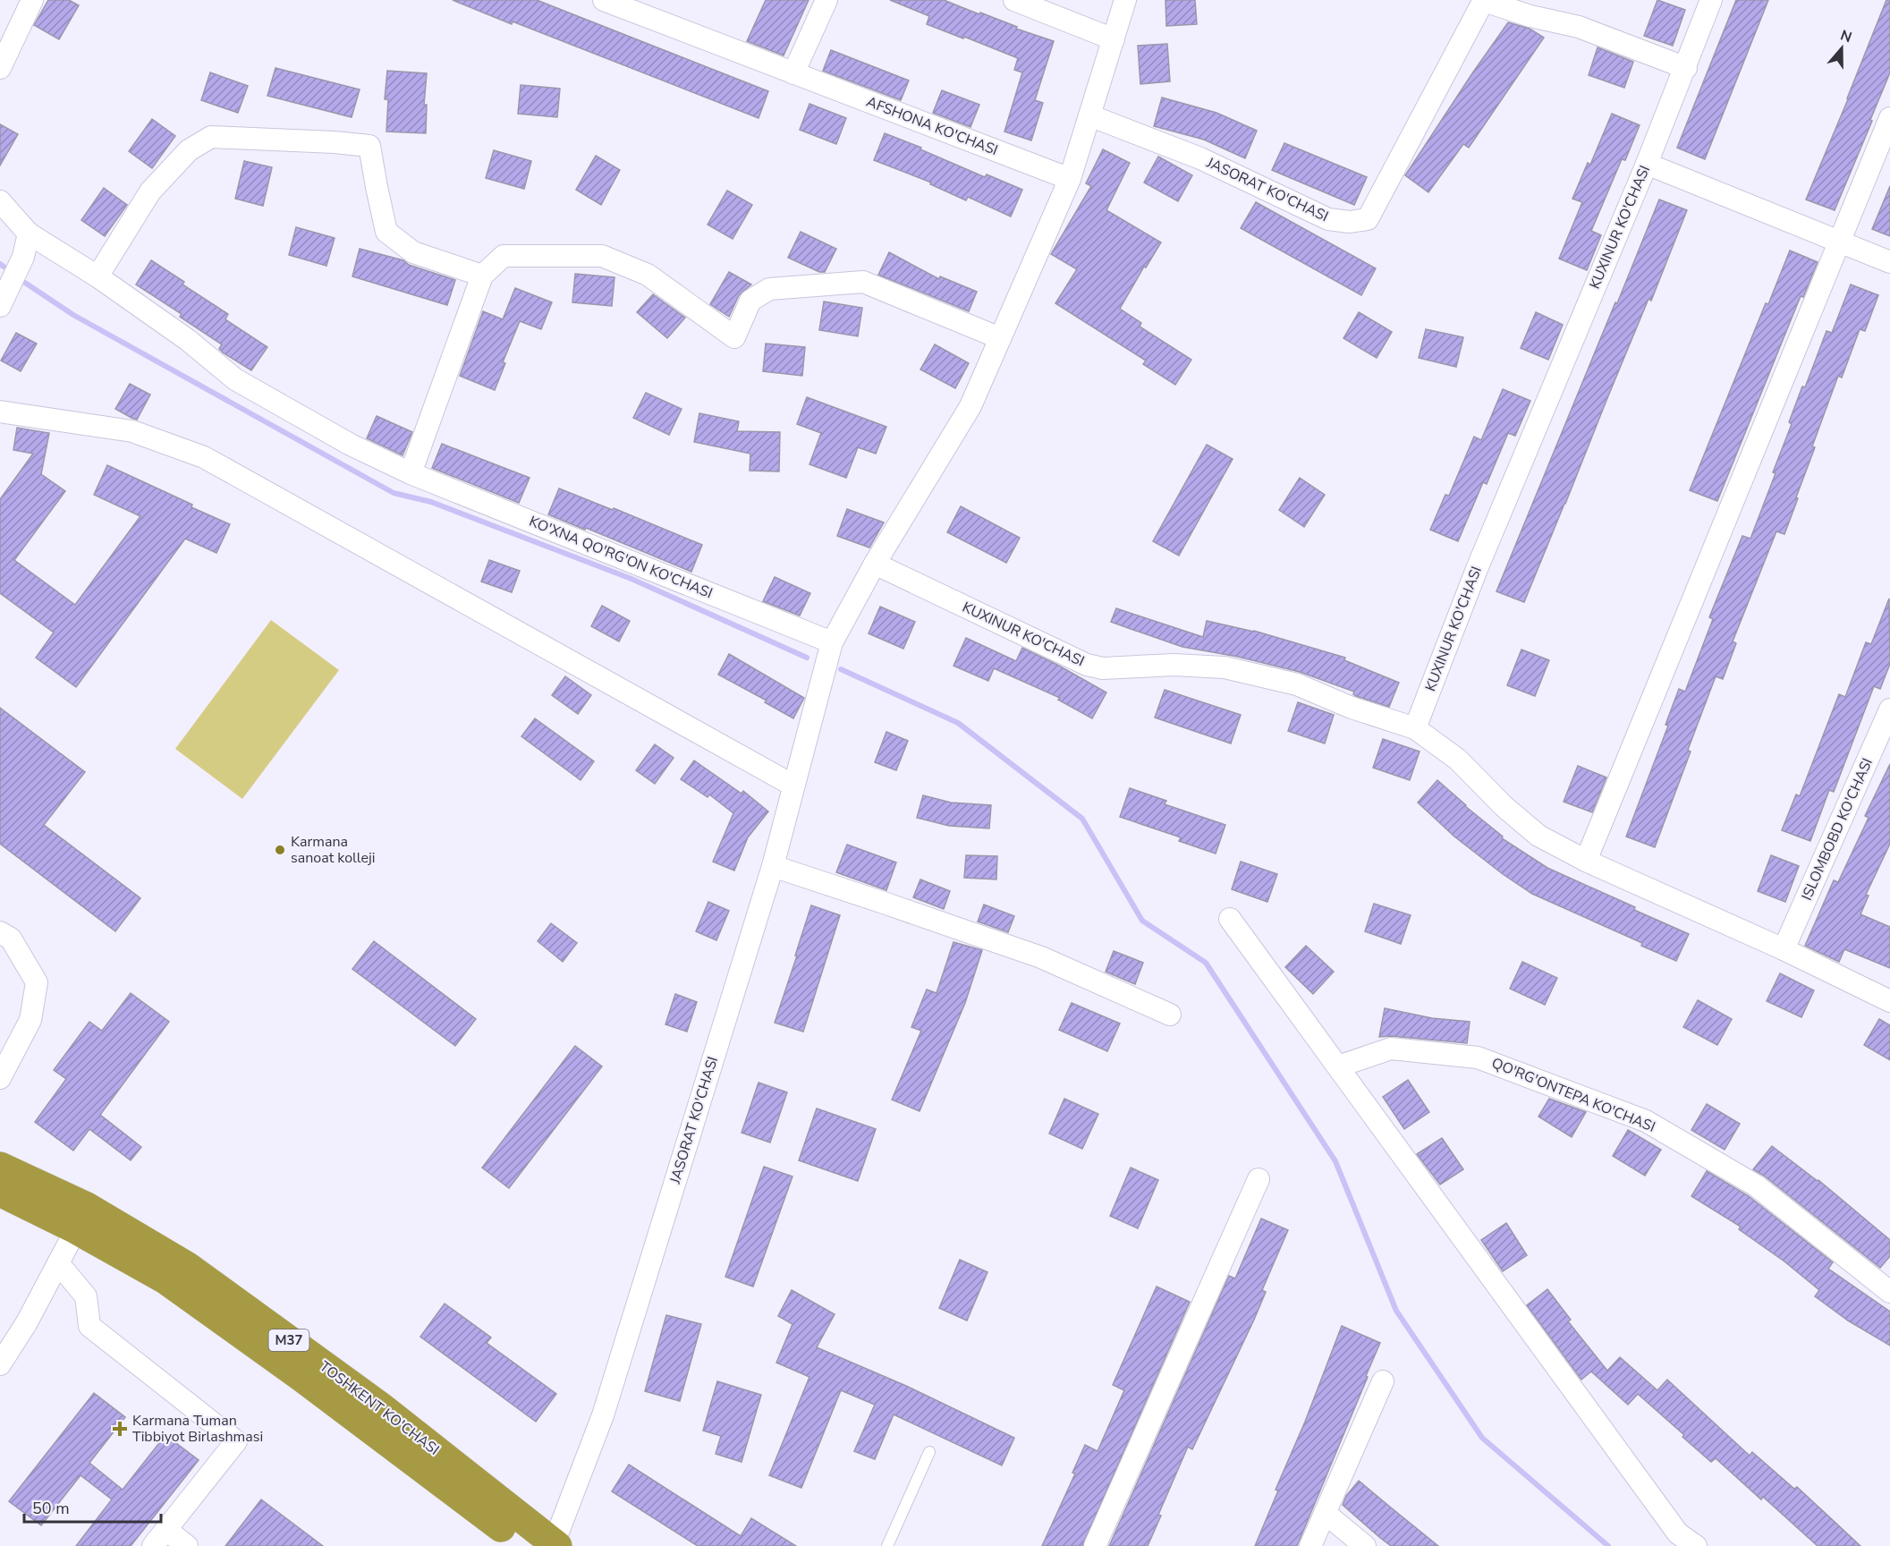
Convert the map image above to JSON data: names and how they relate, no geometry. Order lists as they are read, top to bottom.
{
  "streets": {
    "highway": ["M37", "TOSHKENT KO'CHASI"],
    "street": [
      "AFSHONA KO'CHASI",
      "JASORAT KO'CHASI",
      "KUXINUR KO'CHASI",
      "KO'XNA QO'RG'ON KO'CHASI",
      "ISLOMBOBD KO'CHASI",
      "QO'RG'ONTEPA KO'CHASI"
    ]
  },
  "crossings": [
    ["AFSHONA KO'CHASI", "JASORAT KO'CHASI"],
    ["JASORAT KO'CHASI", "KUXINUR KO'CHASI"],
    ["JASORAT KO'CHASI", "KO'XNA QO'RG'ON KO'CHASI"],
    ["JASORAT KO'CHASI", "TOSHKENT KO'CHASI"]
  ],
  "places": {
    "other": ["Karmana sanoat kolleji"],
    "health": ["Karmana Tuman Tibbiyot Birlashmasi"]
  },
  "scale_bar": "50 m",
  "north": "top"
}
